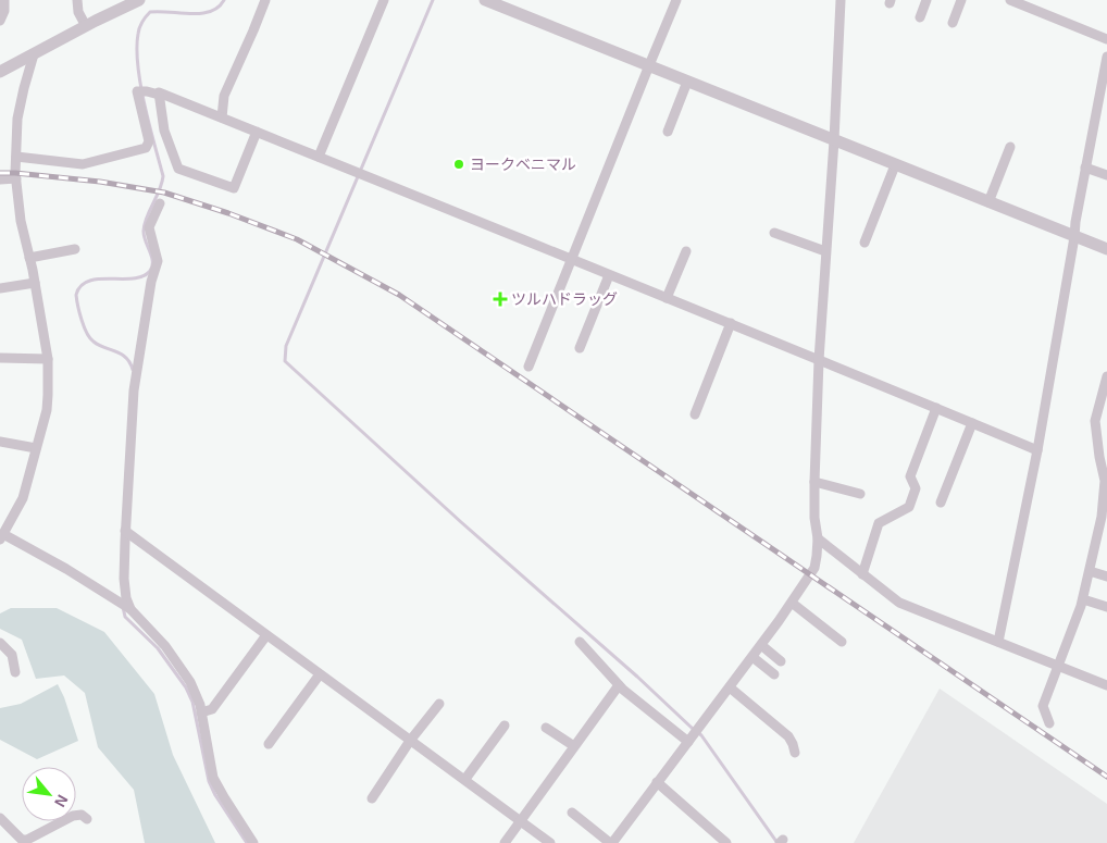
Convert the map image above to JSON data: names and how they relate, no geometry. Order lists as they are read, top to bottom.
{
  "places": {
    "other": ["ヨークベニマル"],
    "health": ["ツルハドラッグ"]
  },
  "north": "bottom right"
}
